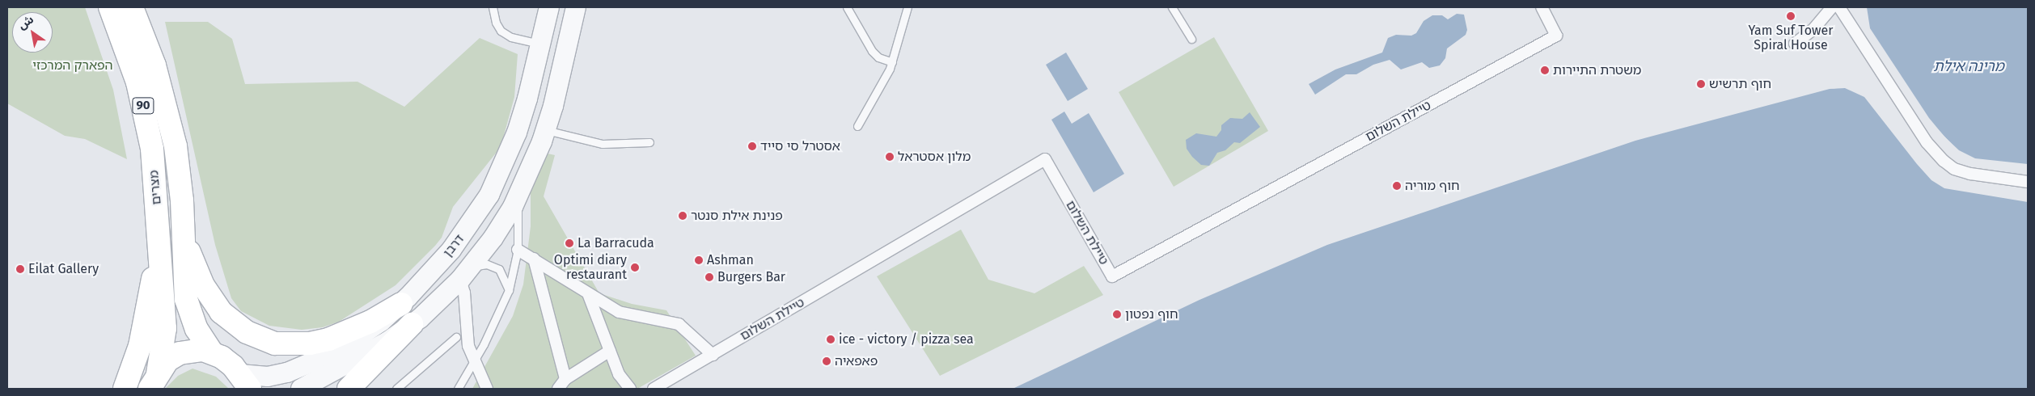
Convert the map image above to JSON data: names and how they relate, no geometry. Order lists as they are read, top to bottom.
{
  "streets": {
    "highway": ["90", "מצרים"],
    "street": ["טיילת השלום", "דרבן"]
  },
  "crossings": [
    ["90", "מצרים"],
    ["90", "דרבן"]
  ],
  "water": ["מרינה אילת"],
  "parks": ["הפארק המרכזי"],
  "places": [
    "Yam Suf Tower Spiral House",
    "משטרת התיירות",
    "חוף תרשיש",
    "אסטרל סי סייד",
    "מלון אסטראל",
    "חוף מוריה",
    "פנינת אילת סנטר",
    "La Barracuda",
    "Ashman",
    "Optimi diary restaurant",
    "Eilat Gallery",
    "Burgers Bar",
    "חוף נפטון",
    "ice - victory / pizza sea",
    "פאפאיה"
  ],
  "north": "top left"
}
